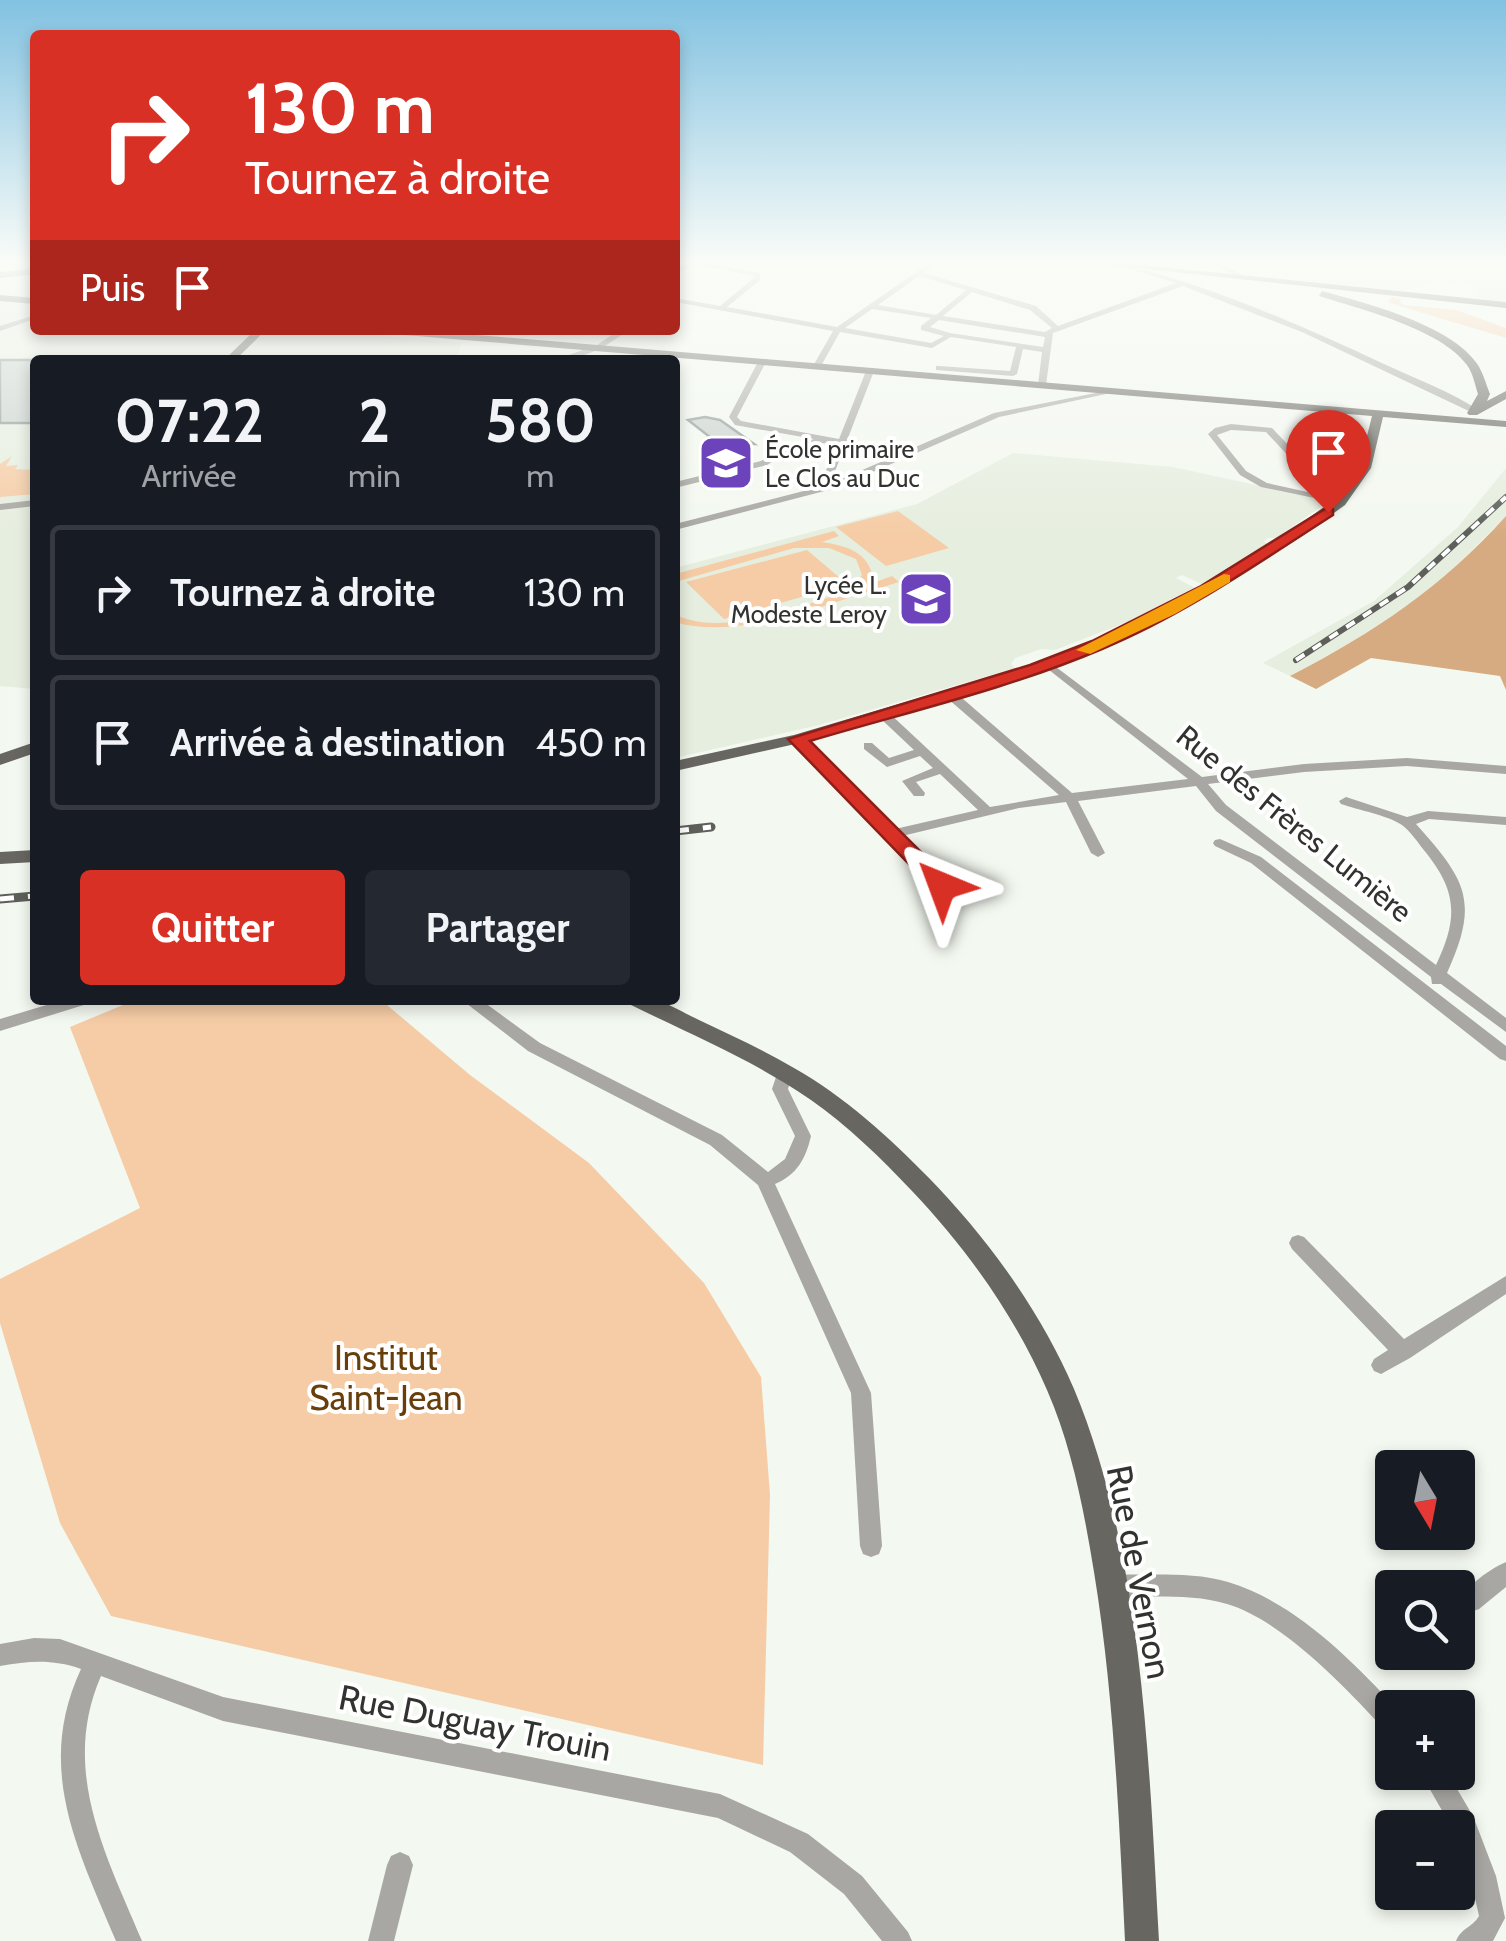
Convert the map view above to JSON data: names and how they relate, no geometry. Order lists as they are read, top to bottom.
{
  "streets": {
    "main road": ["Rue de Vernon"],
    "street": ["Rue des Frères Lumière", "Rue Duguay Trouin"]
  },
  "parks": ["Institut Saint-Jean"],
  "places": {
    "school or university": ["École primaire Le Clos au Duc", "Lycée L. Modeste Leroy"]
  },
  "north": "bottom",
  "page": {
    "turn": ["130 m", "Tournez à droite"],
    "then": "Puis",
    "eta": [
      "07:22",
      "Arrivée",
      "2",
      "min",
      "580",
      "m"
    ],
    "list": [
      {
        "name": "Tournez à droite",
        "value": "130 m"
      },
      {
        "name": "Arrivée à destination",
        "value": "450 m"
      }
    ],
    "buttons": ["Quitter", "Partager"],
    "map_buttons": ["+", "−"]
  }
}
